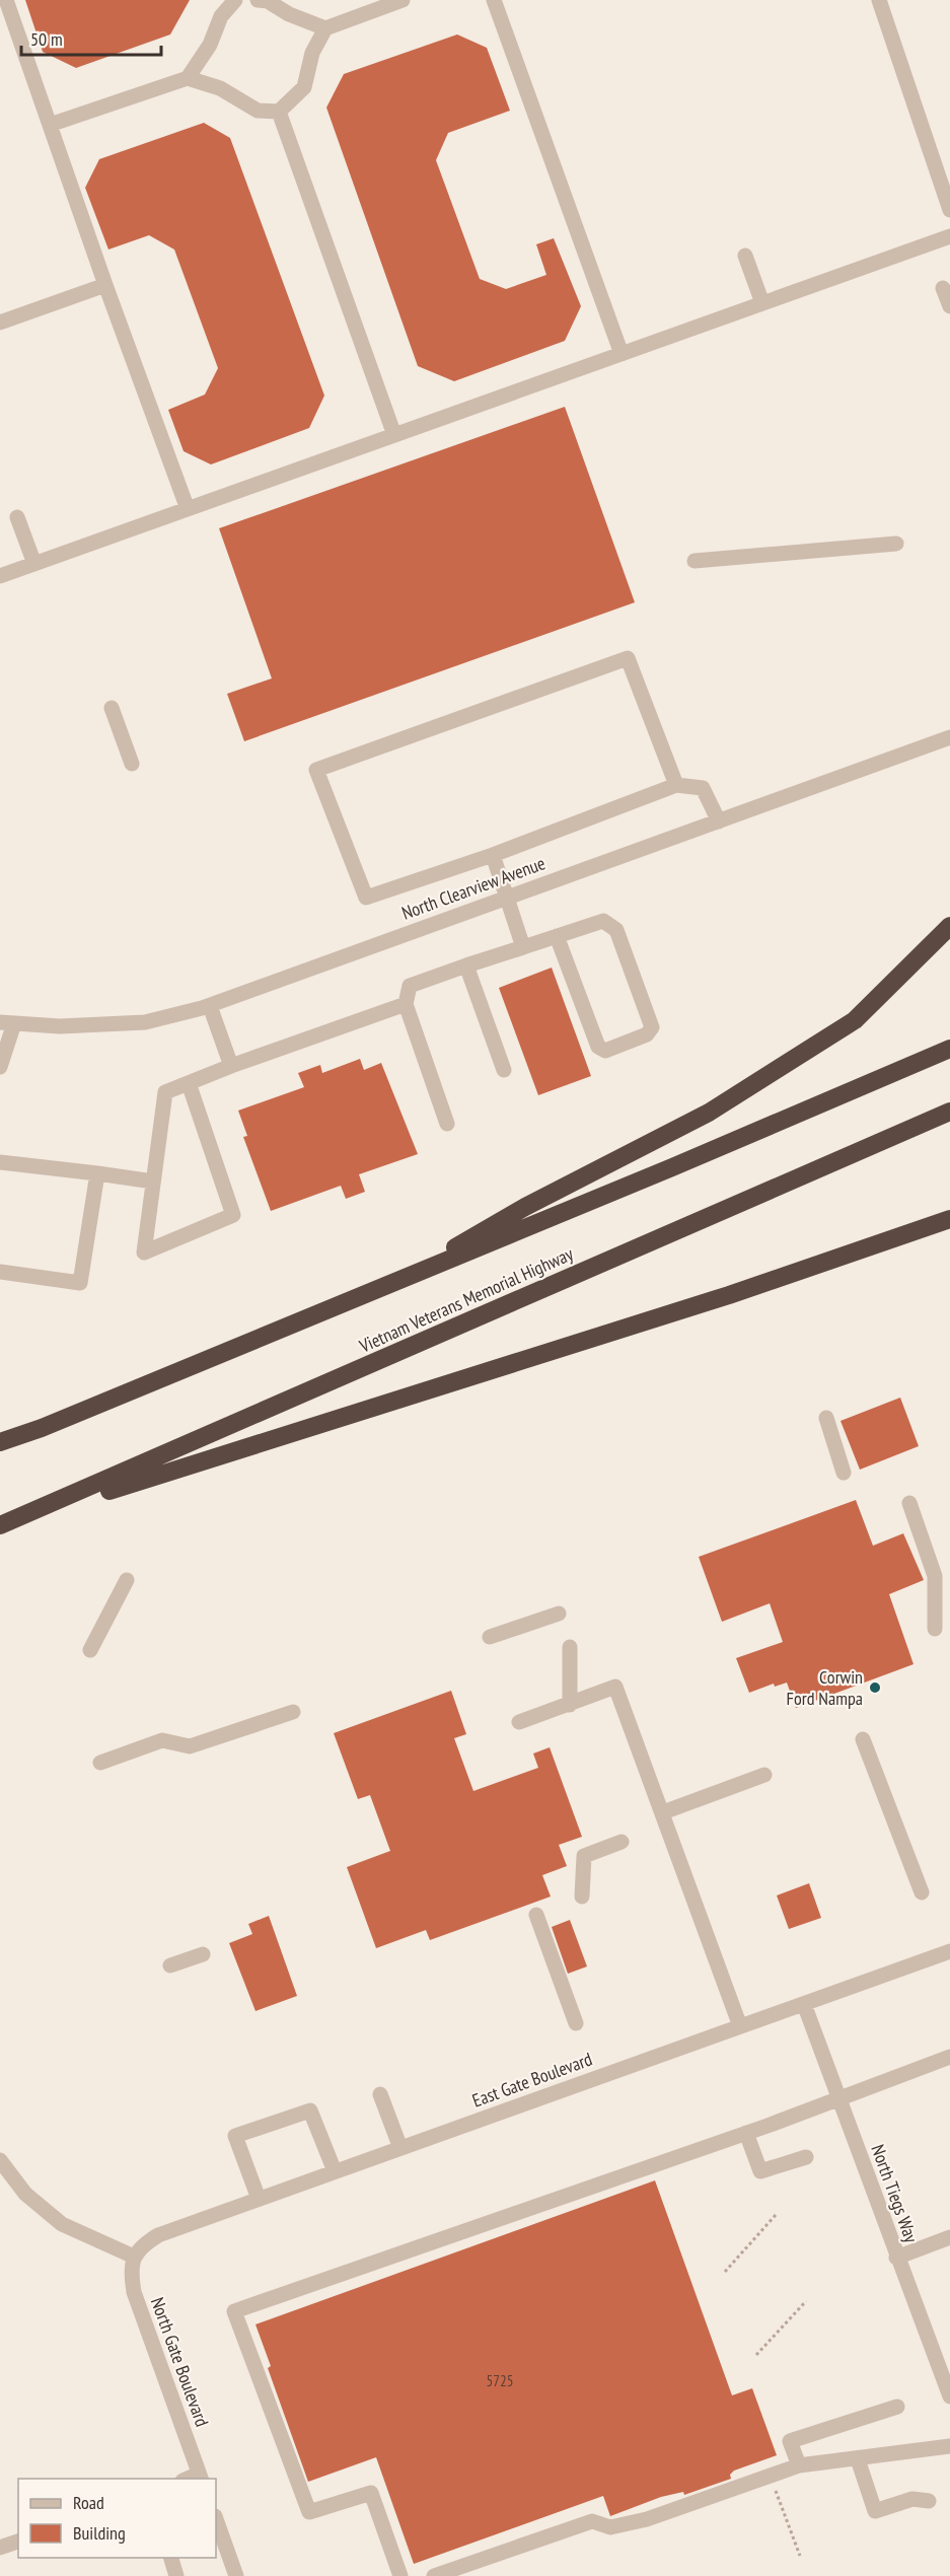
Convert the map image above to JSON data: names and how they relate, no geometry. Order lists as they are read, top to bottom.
{
  "streets": {
    "highway": ["Vietnam Veterans Memorial Highway"],
    "street": [
      "North Clearview Avenue",
      "East Gate Boulevard",
      "North Tiegs Way",
      "North Gate Boulevard"
    ]
  },
  "crossings": [
    ["East Gate Boulevard", "North Tiegs Way"],
    ["East Gate Boulevard", "North Gate Boulevard"]
  ],
  "places": ["Corwin Ford Nampa"],
  "house_numbers": ["5725"],
  "legend": ["Road", "Building"],
  "scale_bar": "50 m"
}
